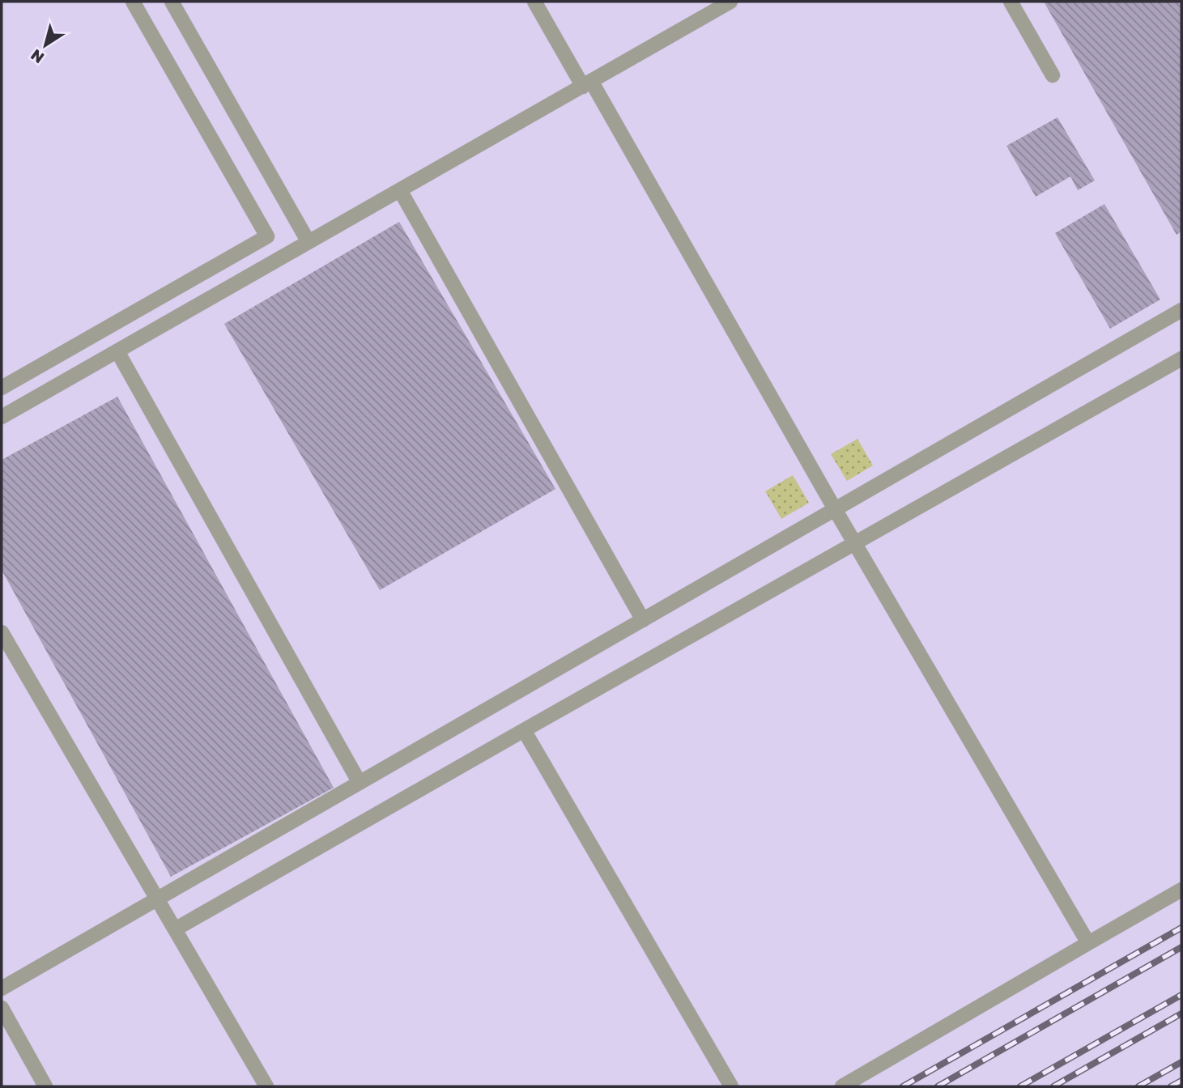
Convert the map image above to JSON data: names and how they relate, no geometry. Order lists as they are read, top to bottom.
{
  "north": "bottom left"
}
